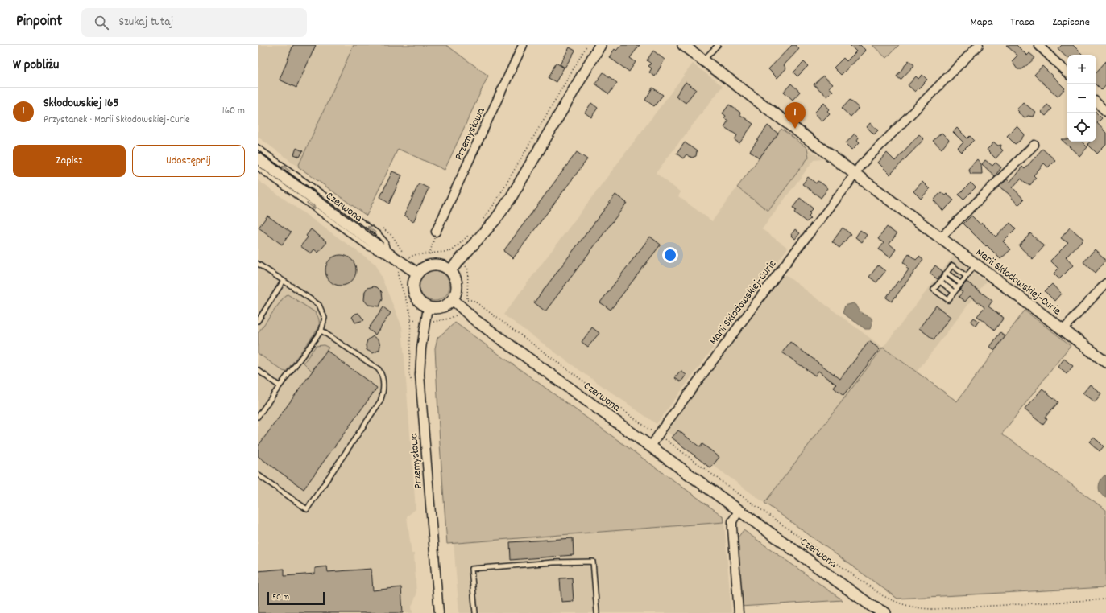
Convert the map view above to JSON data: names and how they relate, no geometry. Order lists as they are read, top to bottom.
{
  "streets": {
    "main road": ["Czerwona", "Marii Skłodowskiej-Curie"],
    "street": ["Przemysłowa"]
  },
  "crossings": [
    ["Przemysłowa", "Czerwona"],
    ["Czerwona", "Marii Skłodowskiej-Curie"]
  ],
  "scale_bar": "50 m",
  "page": {
    "header": "Pinpoint",
    "search": "Szukaj tutaj",
    "nav": ["Mapa", "Trasa", "Zapisane"],
    "heading": "W pobliżu",
    "map_buttons": ["+", "−"],
    "list": [
      {
        "mark": "1",
        "name": "Skłodowskiej 165",
        "note": "Przystanek · Marii Skłodowskiej-Curie",
        "value": "160 m"
      }
    ],
    "pins": "1",
    "buttons": ["Zapisz", "Udostępnij"],
    "scale": "50 m"
  }
}
